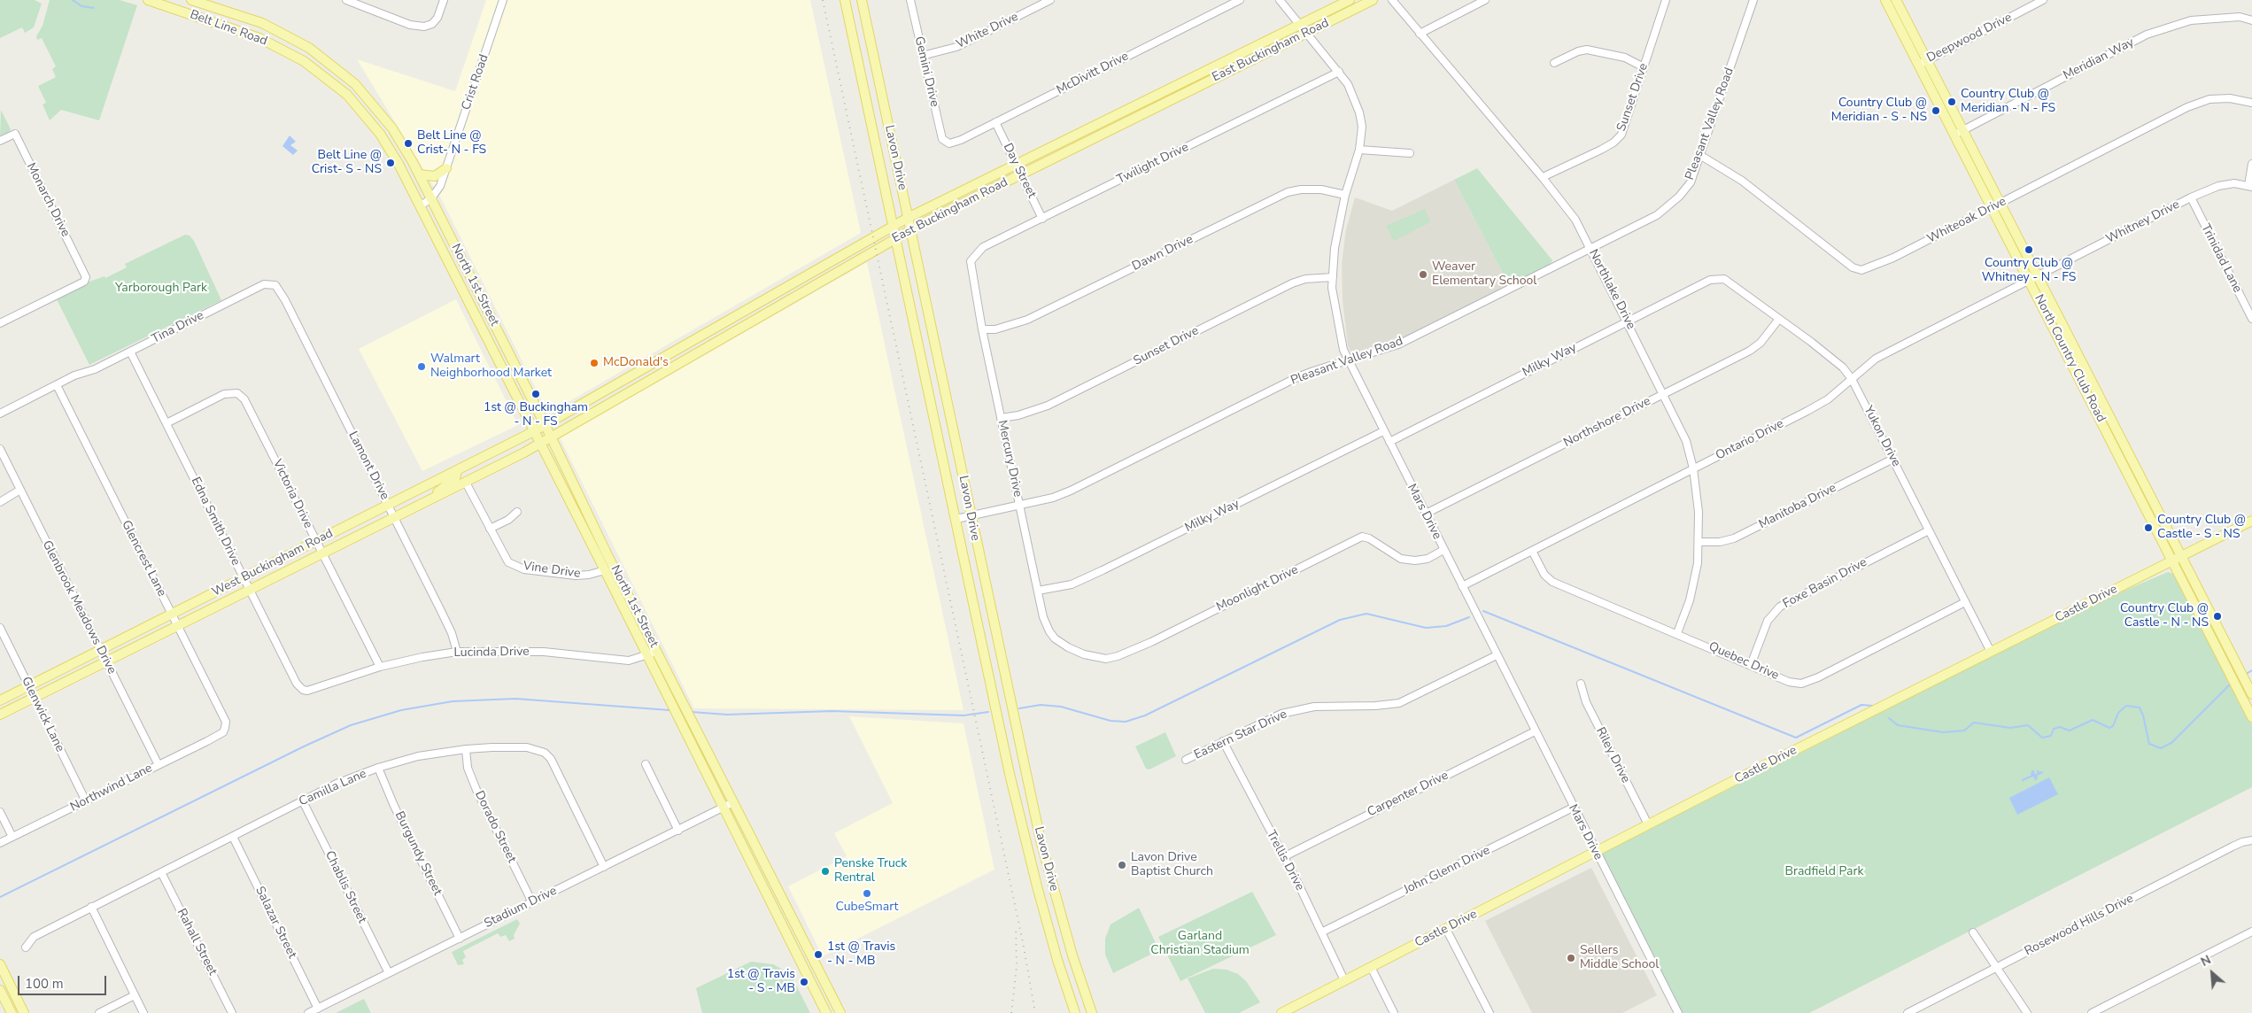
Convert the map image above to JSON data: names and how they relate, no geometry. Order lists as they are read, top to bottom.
{
  "streets": {
    "main road": [
      "Belt Line Road",
      "East Buckingham Road",
      "Lavon Drive",
      "North 1st Street",
      "North Country Club Road",
      "West Buckingham Road",
      "Castle Drive"
    ],
    "street": [
      "White Drive",
      "Deepwood Drive",
      "Meridian Way",
      "Gemini Drive",
      "McDivitt Drive",
      "Crist Road",
      "Sunset Drive",
      "Pleasant Valley Road",
      "Twilight Drive",
      "Day Street",
      "Monarch Drive",
      "Whiteoak Drive",
      "Whitney Drive",
      "Dawn Drive",
      "Trinidad Lane",
      "Northlake Drive",
      "Tina Drive",
      "Milky Way",
      "Northshore Drive",
      "Yukon Drive",
      "Ontario Drive",
      "Mercury Drive",
      "Lamont Drive",
      "Victoria Drive",
      "Manitoba Drive",
      "Mars Drive",
      "Edna Smith Drive",
      "Glencrest Lane",
      "Vine Drive",
      "Foxe Basin Drive",
      "Moonlight Drive",
      "Glenbrook Meadows Drive",
      "Lucinda Drive",
      "Quebec Drive",
      "Glenwick Lane",
      "Eastern Star Drive",
      "Riley Drive",
      "Northwind Lane",
      "Camilla Lane",
      "Carpenter Drive",
      "Dorado Street",
      "Burgundy Street",
      "Trellis Drive",
      "John Glenn Drive",
      "Chablis Street",
      "Stadium Drive",
      "Salazar Street",
      "Rosewood Hills Drive",
      "Rahall Street"
    ]
  },
  "crossings": [
    ["Belt Line Road", "Crist Road"],
    ["Belt Line Road", "North 1st Street"],
    ["White Drive", "Gemini Drive"],
    ["Deepwood Drive", "North Country Club Road"],
    ["East Buckingham Road", "Lavon Drive"],
    ["East Buckingham Road", "Day Street"],
    ["East Buckingham Road", "North 1st Street"],
    ["East Buckingham Road", "Mars Drive"],
    ["East Buckingham Road", "West Buckingham Road"],
    ["Meridian Way", "North Country Club Road"],
    ["Gemini Drive", "McDivitt Drive"],
    ["McDivitt Drive", "Day Street"],
    ["Crist Road", "North 1st Street"],
    ["Sunset Drive", "Northlake Drive"],
    ["Sunset Drive", "Mercury Drive"],
    ["Sunset Drive", "Mars Drive"],
    ["Pleasant Valley Road", "Lavon Drive"],
    ["Pleasant Valley Road", "Whiteoak Drive"],
    ["Pleasant Valley Road", "Northlake Drive"],
    ["Pleasant Valley Road", "Mercury Drive"],
    ["Pleasant Valley Road", "Mars Drive"],
    ["Twilight Drive", "Day Street"],
    ["Twilight Drive", "Mercury Drive"],
    ["Twilight Drive", "Mars Drive"],
    ["Whiteoak Drive", "North Country Club Road"],
    ["Whitney Drive", "Trinidad Lane"],
    ["Whitney Drive", "North Country Club Road"],
    ["Whitney Drive", "Ontario Drive"],
    ["Dawn Drive", "Mercury Drive"],
    ["Dawn Drive", "Mars Drive"],
    ["North 1st Street", "West Buckingham Road"],
    ["North 1st Street", "Vine Drive"],
    ["North 1st Street", "Lucinda Drive"],
    ["North 1st Street", "Stadium Drive"],
    ["Northlake Drive", "Milky Way"],
    ["Northlake Drive", "Northshore Drive"],
    ["Northlake Drive", "Ontario Drive"],
    ["Northlake Drive", "Manitoba Drive"],
    ["Northlake Drive", "Quebec Drive"],
    ["Tina Drive", "Lamont Drive"],
    ["Tina Drive", "Edna Smith Drive"],
    ["Tina Drive", "Glencrest Lane"],
    ["North Country Club Road", "Ontario Drive"],
    ["North Country Club Road", "Castle Drive"],
    ["Milky Way", "Yukon Drive"],
    ["Milky Way", "Mercury Drive"],
    ["Milky Way", "Mars Drive"],
    ["Northshore Drive", "Yukon Drive"],
    ["Northshore Drive", "Mars Drive"],
    ["Yukon Drive", "Ontario Drive"],
    ["Yukon Drive", "Manitoba Drive"],
    ["Yukon Drive", "Foxe Basin Drive"],
    ["Yukon Drive", "Castle Drive"],
    ["Yukon Drive", "Quebec Drive"],
    ["Ontario Drive", "Mars Drive"],
    ["Ontario Drive", "Quebec Drive"],
    ["Mercury Drive", "Moonlight Drive"],
    ["Lamont Drive", "West Buckingham Road"],
    ["Lamont Drive", "Lucinda Drive"],
    ["Victoria Drive", "Edna Smith Drive"],
    ["Victoria Drive", "West Buckingham Road"],
    ["Victoria Drive", "Lucinda Drive"],
    ["Mars Drive", "Moonlight Drive"],
    ["Mars Drive", "Castle Drive"],
    ["Mars Drive", "Eastern Star Drive"],
    ["Mars Drive", "Carpenter Drive"],
    ["Mars Drive", "John Glenn Drive"],
    ["Edna Smith Drive", "West Buckingham Road"],
    ["Edna Smith Drive", "Lucinda Drive"],
    ["Glencrest Lane", "West Buckingham Road"],
    ["Glencrest Lane", "Northwind Lane"],
    ["West Buckingham Road", "Vine Drive"],
    ["West Buckingham Road", "Glenbrook Meadows Drive"],
    ["West Buckingham Road", "Glenwick Lane"],
    ["Foxe Basin Drive", "Quebec Drive"],
    ["Castle Drive", "Riley Drive"],
    ["Castle Drive", "Trellis Drive"],
    ["Glenbrook Meadows Drive", "Northwind Lane"],
    ["Glenwick Lane", "Northwind Lane"],
    ["Eastern Star Drive", "Trellis Drive"],
    ["Camilla Lane", "Dorado Street"],
    ["Camilla Lane", "Burgundy Street"],
    ["Camilla Lane", "Chablis Street"],
    ["Camilla Lane", "Stadium Drive"],
    ["Camilla Lane", "Salazar Street"],
    ["Camilla Lane", "Rahall Street"],
    ["Carpenter Drive", "Trellis Drive"],
    ["Dorado Street", "Stadium Drive"],
    ["Burgundy Street", "Stadium Drive"],
    ["Trellis Drive", "John Glenn Drive"],
    ["Chablis Street", "Stadium Drive"],
    ["Stadium Drive", "Salazar Street"]
  ],
  "parks": ["Yarborough Park", "Bradfield Park", "Garland Christian Stadium"],
  "places": [
    "Country Club @ Meridian - N - FS",
    "Country Club @ Meridian - S - NS",
    "Belt Line @ Crist- N - FS",
    "Belt Line @ Crist- S - NS",
    "Country Club @ Whitney - N - FS",
    "Weaver Elementary School",
    "McDonald's",
    "Walmart Neighborhood Market",
    "1st @ Buckingham - N - FS",
    "Country Club @ Castle - S - NS",
    "Country Club @ Castle - N - NS",
    "Lavon Drive Baptist Church",
    "Penske Truck Rentral",
    "CubeSmart",
    "1st @ Travis - N - MB",
    "Sellers Middle School",
    "1st @ Travis - S - MB"
  ],
  "scale_bar": "100 m",
  "north": "top left"
}
